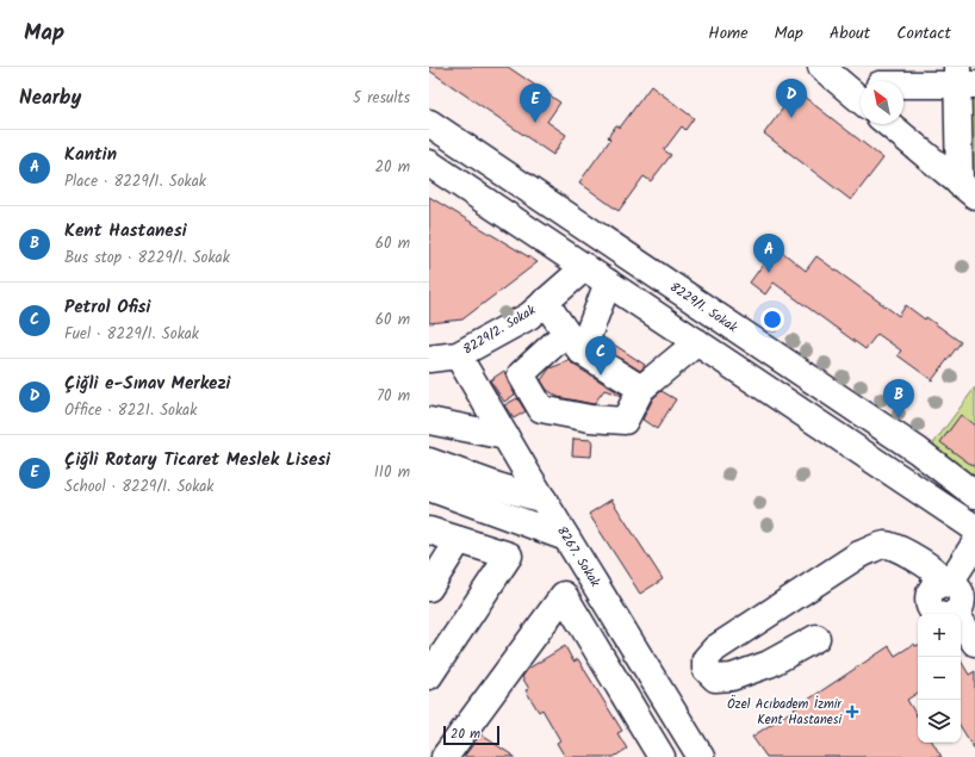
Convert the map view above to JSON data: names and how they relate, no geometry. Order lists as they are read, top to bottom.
{
  "streets": {
    "street": ["8229/1. Sokak", "8229/2. Sokak", "8267. Sokak"]
  },
  "crossings": [
    ["8229/2. Sokak", "8267. Sokak"]
  ],
  "places": {
    "health": ["Özel Acıbadem İzmir Kent Hastanesi"]
  },
  "scale_bar": "20 m",
  "north": "top left",
  "page": {
    "header": "Map",
    "nav": [
      "Home",
      "Map",
      "About",
      "Contact"
    ],
    "heading": ["Nearby", "5 results"],
    "pins": [
      "D",
      "E",
      "A",
      "C",
      "B"
    ],
    "list": [
      {
        "mark": "A",
        "name": "Kantin",
        "note": "Place · 8229/1. Sokak",
        "value": "20 m"
      },
      {
        "mark": "B",
        "name": "Kent Hastanesi",
        "note": "Bus stop · 8229/1. Sokak",
        "value": "60 m"
      },
      {
        "mark": "C",
        "name": "Petrol Ofisi",
        "note": "Fuel · 8229/1. Sokak",
        "value": "60 m"
      },
      {
        "mark": "D",
        "name": "Çiğli e-Sınav Merkezi",
        "note": "Office · 8221. Sokak",
        "value": "70 m"
      },
      {
        "mark": "E",
        "name": "Çiğli Rotary Ticaret Meslek Lisesi",
        "note": "School · 8229/1. Sokak",
        "value": "110 m"
      }
    ],
    "map_buttons": ["+", "−"],
    "scale": "20 m"
  }
}
